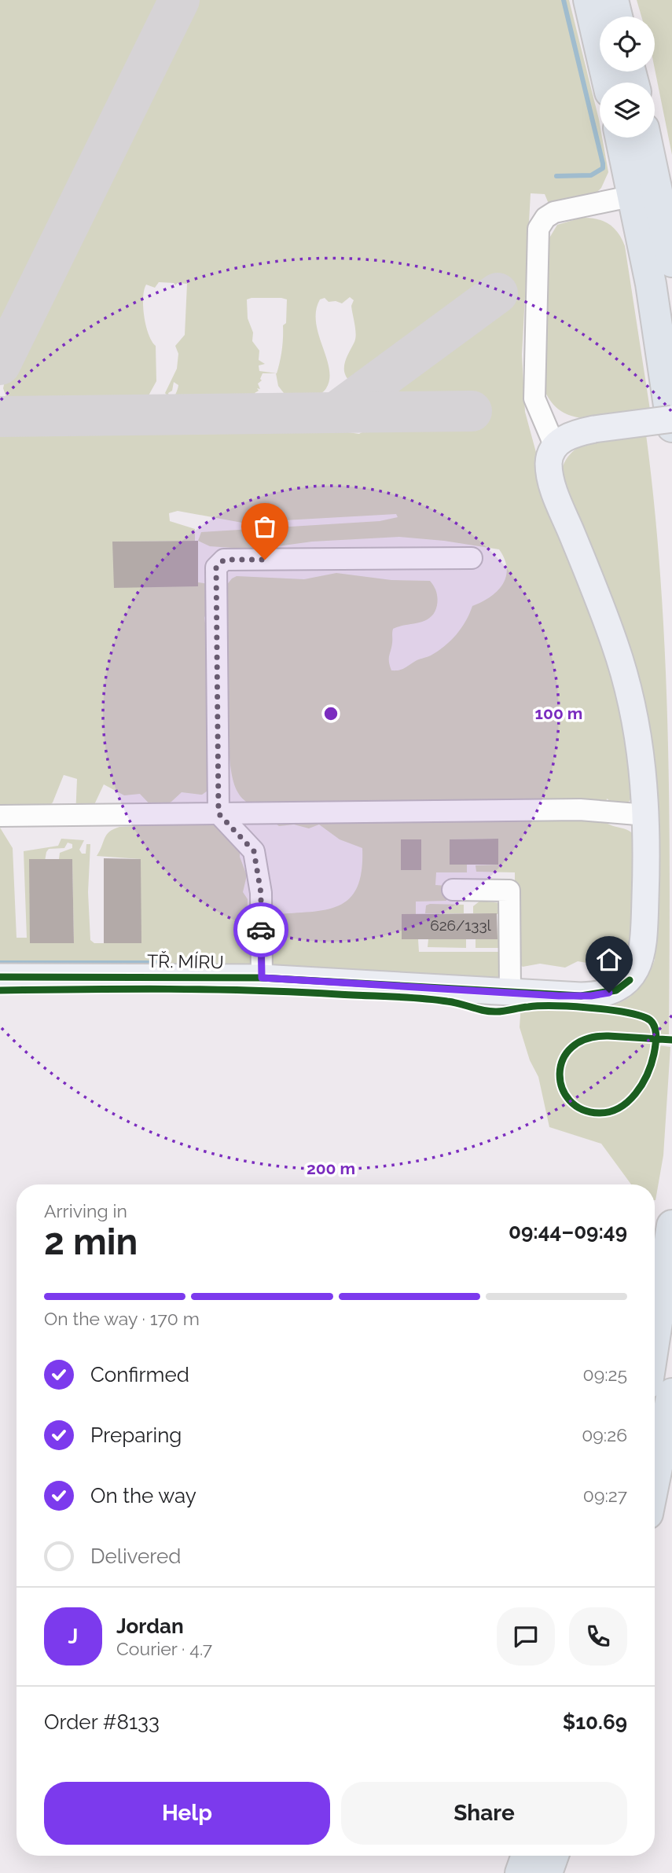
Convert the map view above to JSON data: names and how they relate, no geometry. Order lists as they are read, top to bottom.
{
  "streets": {
    "main road": ["TŘ. MÍRU"]
  },
  "house_numbers": ["626/133l"],
  "page": {
    "heading": ["2 min", "Arriving in", "09:44–09:49"],
    "panel": [
      "Jordan",
      "Courier · 4.7",
      "Order #8133",
      "$10.69"
    ],
    "bar": "On the way · 170 m",
    "list": [
      ["Confirmed", "09:25"],
      ["Preparing", "09:26"],
      ["On the way", "09:27"],
      "Delivered"
    ],
    "round": "J",
    "buttons": ["Help", "Share"]
  },
  "rings": ["100 m", "200 m"]
}
